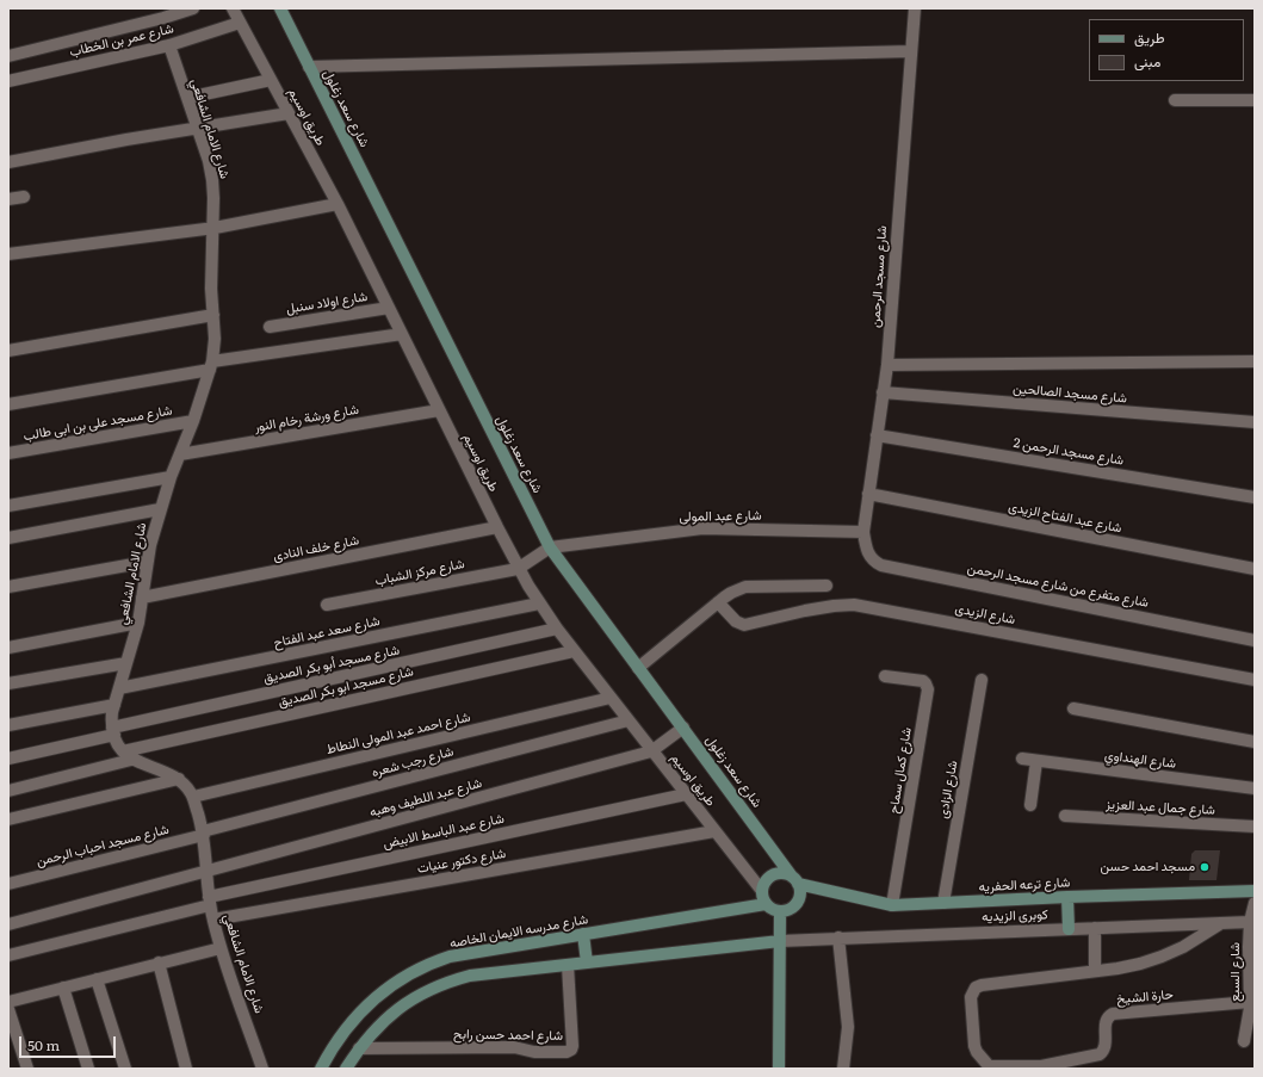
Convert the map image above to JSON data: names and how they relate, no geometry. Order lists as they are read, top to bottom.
{
  "streets": {
    "street": [
      "شارع عمر بن الخطاب",
      "شارع سعد زغلول",
      "طريق اوسيم",
      "شارع الامام الشافعي",
      "شارع مسجد الرحمن",
      "شارع اولاد سنبل",
      "شارع مسجد الصالحين",
      "شارع ورشة رخام النور",
      "شارع مسجد على بن ابى طالب",
      "شارع مسجد الرحمن 2",
      "شارع عبد المولى",
      "شارع عبد الفتاح الزيدى",
      "شارع خلف النادى",
      "شارع مركز الشباب",
      "شارع متفرع من شارع مسجد الرحمن",
      "شارع الزيدى",
      "شارع سعد عبد الفتاح",
      "شارع مسجد أبو بكر الصديق",
      "شارع مسجد ابو بكر الصديق",
      "شارع احمد عبد المولى النطاط",
      "شارع الهنداوي",
      "شارع رجب شعره",
      "شارع كمال سماح",
      "شارع الزادى",
      "شارع عبد اللطيف وهبه",
      "شارع جمال عبد العزيز",
      "شارع عبد الباسط الابيض",
      "شارع مسجد احباب الرحمن",
      "شارع دكتور عنيات",
      "شارع ترعه الحفريه",
      "كوبرى الزيديه",
      "شارع مدرسه الايمان الخاصه",
      "شارع السبع",
      "حارة الشيخ",
      "شارع احمد حسن رابح"
    ]
  },
  "crossings": [
    ["شارع عمر بن الخطاب", "طريق اوسيم"],
    ["شارع عمر بن الخطاب", "شارع الامام الشافعي"],
    ["شارع سعد زغلول", "طريق اوسيم"],
    ["شارع سعد زغلول", "شارع عبد المولى"],
    ["شارع سعد زغلول", "شارع ترعه الحفريه"],
    ["شارع سعد زغلول", "شارع مدرسه الايمان الخاصه"],
    ["طريق اوسيم", "شارع اولاد سنبل"],
    ["طريق اوسيم", "شارع ورشة رخام النور"],
    ["طريق اوسيم", "شارع خلف النادى"],
    ["طريق اوسيم", "شارع مركز الشباب"],
    ["طريق اوسيم", "شارع سعد عبد الفتاح"],
    ["طريق اوسيم", "شارع مسجد أبو بكر الصديق"],
    ["طريق اوسيم", "شارع مسجد ابو بكر الصديق"],
    ["طريق اوسيم", "شارع احمد عبد المولى النطاط"],
    ["طريق اوسيم", "شارع رجب شعره"],
    ["طريق اوسيم", "شارع عبد اللطيف وهبه"],
    ["طريق اوسيم", "شارع عبد الباسط الابيض"],
    ["طريق اوسيم", "شارع دكتور عنيات"],
    ["طريق اوسيم", "شارع ترعه الحفريه"],
    ["طريق اوسيم", "شارع مدرسه الايمان الخاصه"],
    ["شارع الامام الشافعي", "شارع ورشة رخام النور"],
    ["شارع الامام الشافعي", "شارع مسجد على بن ابى طالب"],
    ["شارع الامام الشافعي", "شارع خلف النادى"],
    ["شارع الامام الشافعي", "شارع سعد عبد الفتاح"],
    ["شارع الامام الشافعي", "شارع مسجد أبو بكر الصديق"],
    ["شارع الامام الشافعي", "شارع مسجد ابو بكر الصديق"],
    ["شارع الامام الشافعي", "شارع احمد عبد المولى النطاط"],
    ["شارع الامام الشافعي", "شارع رجب شعره"],
    ["شارع الامام الشافعي", "شارع عبد اللطيف وهبه"],
    ["شارع الامام الشافعي", "شارع عبد الباسط الابيض"],
    ["شارع الامام الشافعي", "شارع مسجد احباب الرحمن"],
    ["شارع الامام الشافعي", "شارع دكتور عنيات"],
    ["شارع مسجد الرحمن", "شارع مسجد الصالحين"],
    ["شارع مسجد الرحمن", "شارع مسجد الرحمن 2"],
    ["شارع مسجد الرحمن", "شارع عبد المولى"],
    ["شارع مسجد الرحمن", "شارع عبد الفتاح الزيدى"],
    ["شارع مسجد الرحمن", "شارع متفرع من شارع مسجد الرحمن"],
    ["شارع رجب شعره", "شارع مسجد احباب الرحمن"],
    ["شارع كمال سماح", "شارع ترعه الحفريه"],
    ["شارع الزادى", "شارع ترعه الحفريه"],
    ["شارع ترعه الحفريه", "شارع مدرسه الايمان الخاصه"],
    ["كوبرى الزيديه", "شارع السبع"],
    ["شارع السبع", "حارة الشيخ"]
  ],
  "places": ["مسجد احمد حسن"],
  "legend": ["طريق", "مبنى"],
  "scale_bar": "50 m"
}
